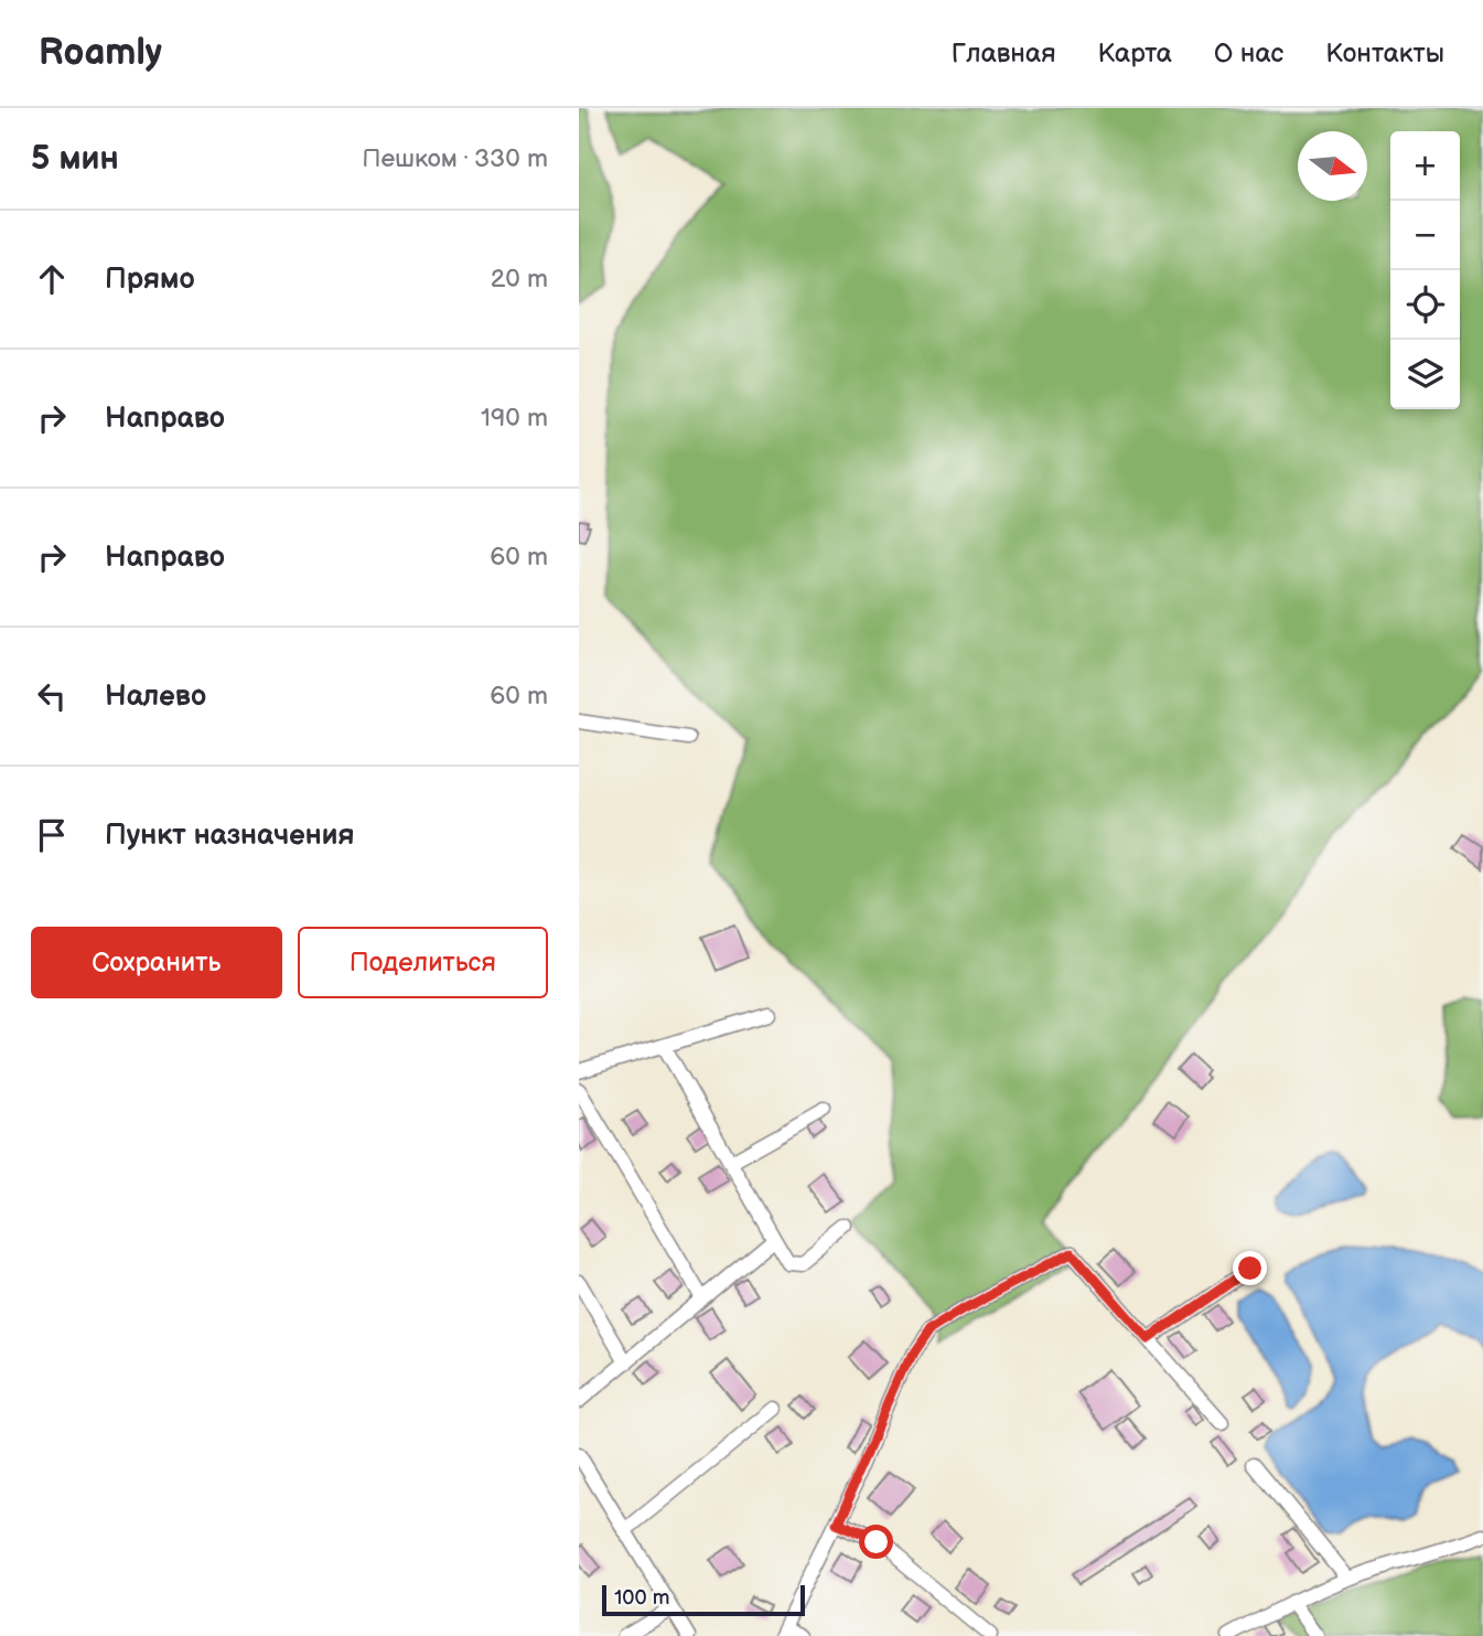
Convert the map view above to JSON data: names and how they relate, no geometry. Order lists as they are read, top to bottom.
{
  "scale_bar": "100 m",
  "north": "right",
  "page": {
    "header": "Roamly",
    "nav": [
      "Главная",
      "Карта",
      "О нас",
      "Контакты"
    ],
    "heading": ["5 мин", "Пешком · 330 m"],
    "map_buttons": ["+", "−"],
    "list": [
      ["Прямо", "20 m"],
      ["Направо", "190 m"],
      ["Направо", "60 m"],
      ["Налево", "60 m"],
      "Пункт назначения"
    ],
    "buttons": ["Сохранить", "Поделиться"],
    "scale": "100 m"
  }
}
